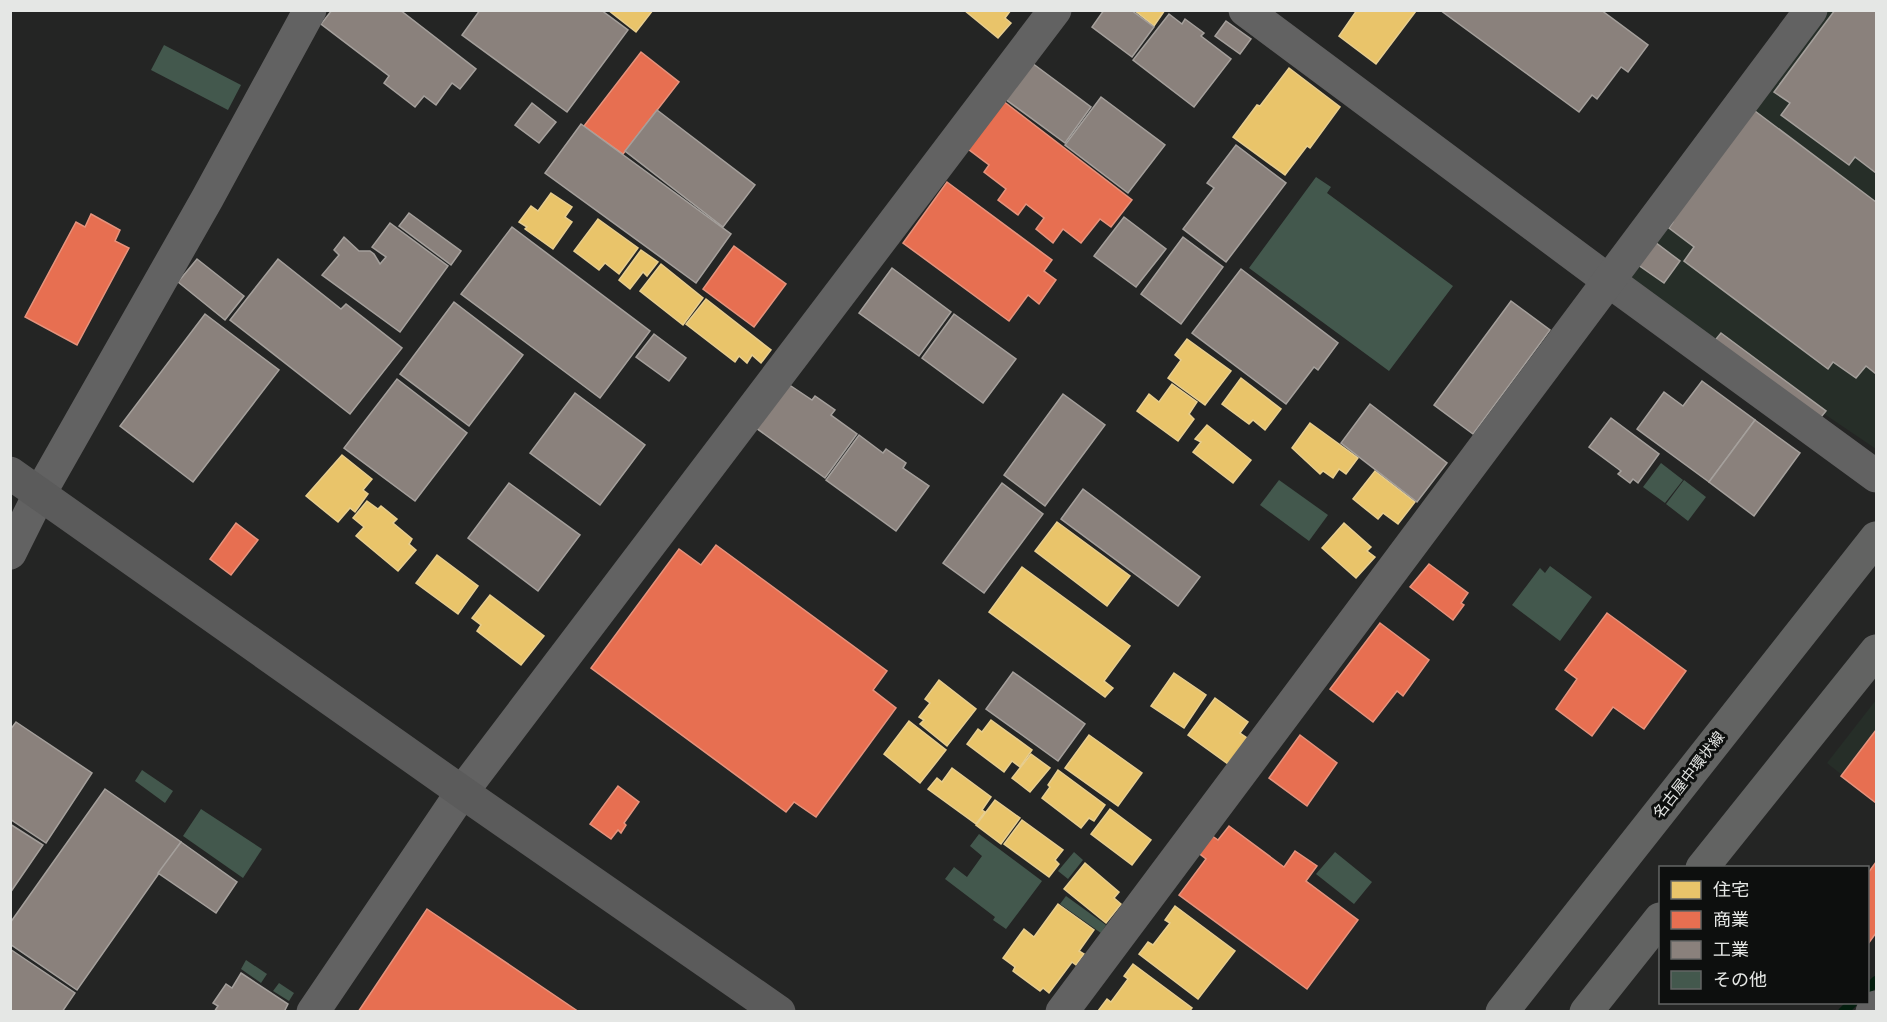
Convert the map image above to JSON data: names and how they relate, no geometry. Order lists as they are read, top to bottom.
{
  "streets": {
    "main road": ["名古屋中環状線"]
  },
  "legend": [
    "住宅",
    "商業",
    "工業",
    "その他"
  ]
}
